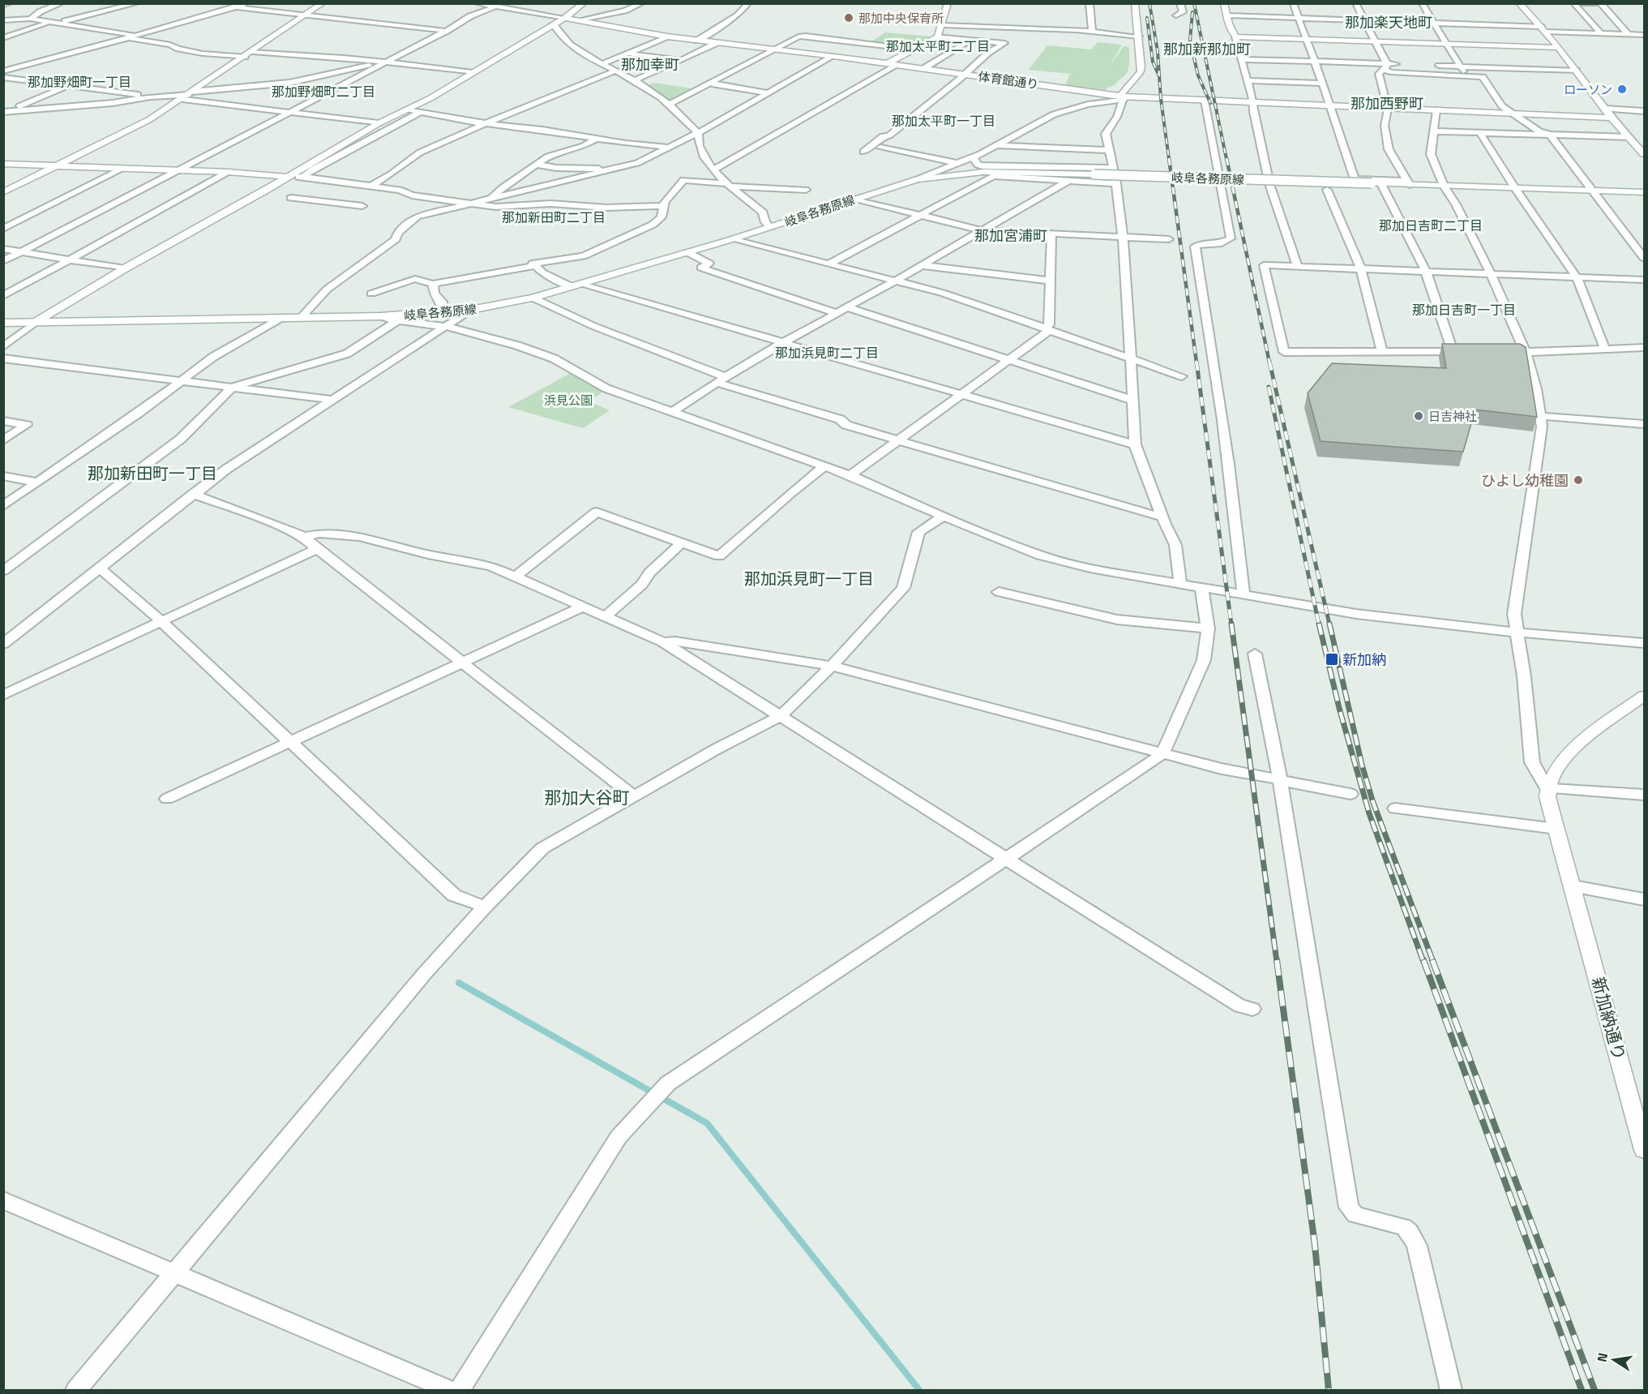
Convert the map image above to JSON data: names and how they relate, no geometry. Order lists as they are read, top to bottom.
{
  "streets": {
    "street": ["体育館通り", "岐阜各務原線", "新加納通り"]
  },
  "districts": [
    "那加楽天地町",
    "那加太平町二丁目",
    "那加新那加町",
    "那加幸町",
    "那加野畑町一丁目",
    "那加野畑町二丁目",
    "那加西野町",
    "那加太平町一丁目",
    "那加新田町二丁目",
    "那加日吉町二丁目",
    "那加宮浦町",
    "那加日吉町一丁目",
    "那加浜見町二丁目",
    "那加新田町一丁目",
    "那加浜見町一丁目",
    "那加大谷町"
  ],
  "parks": ["浜見公園"],
  "places": {
    "other": [
      "那加中央保育所",
      "ローソン",
      "日吉神社",
      "ひよし幼稚園"
    ],
    "transit": ["新加納"]
  },
  "north": "left"
}
